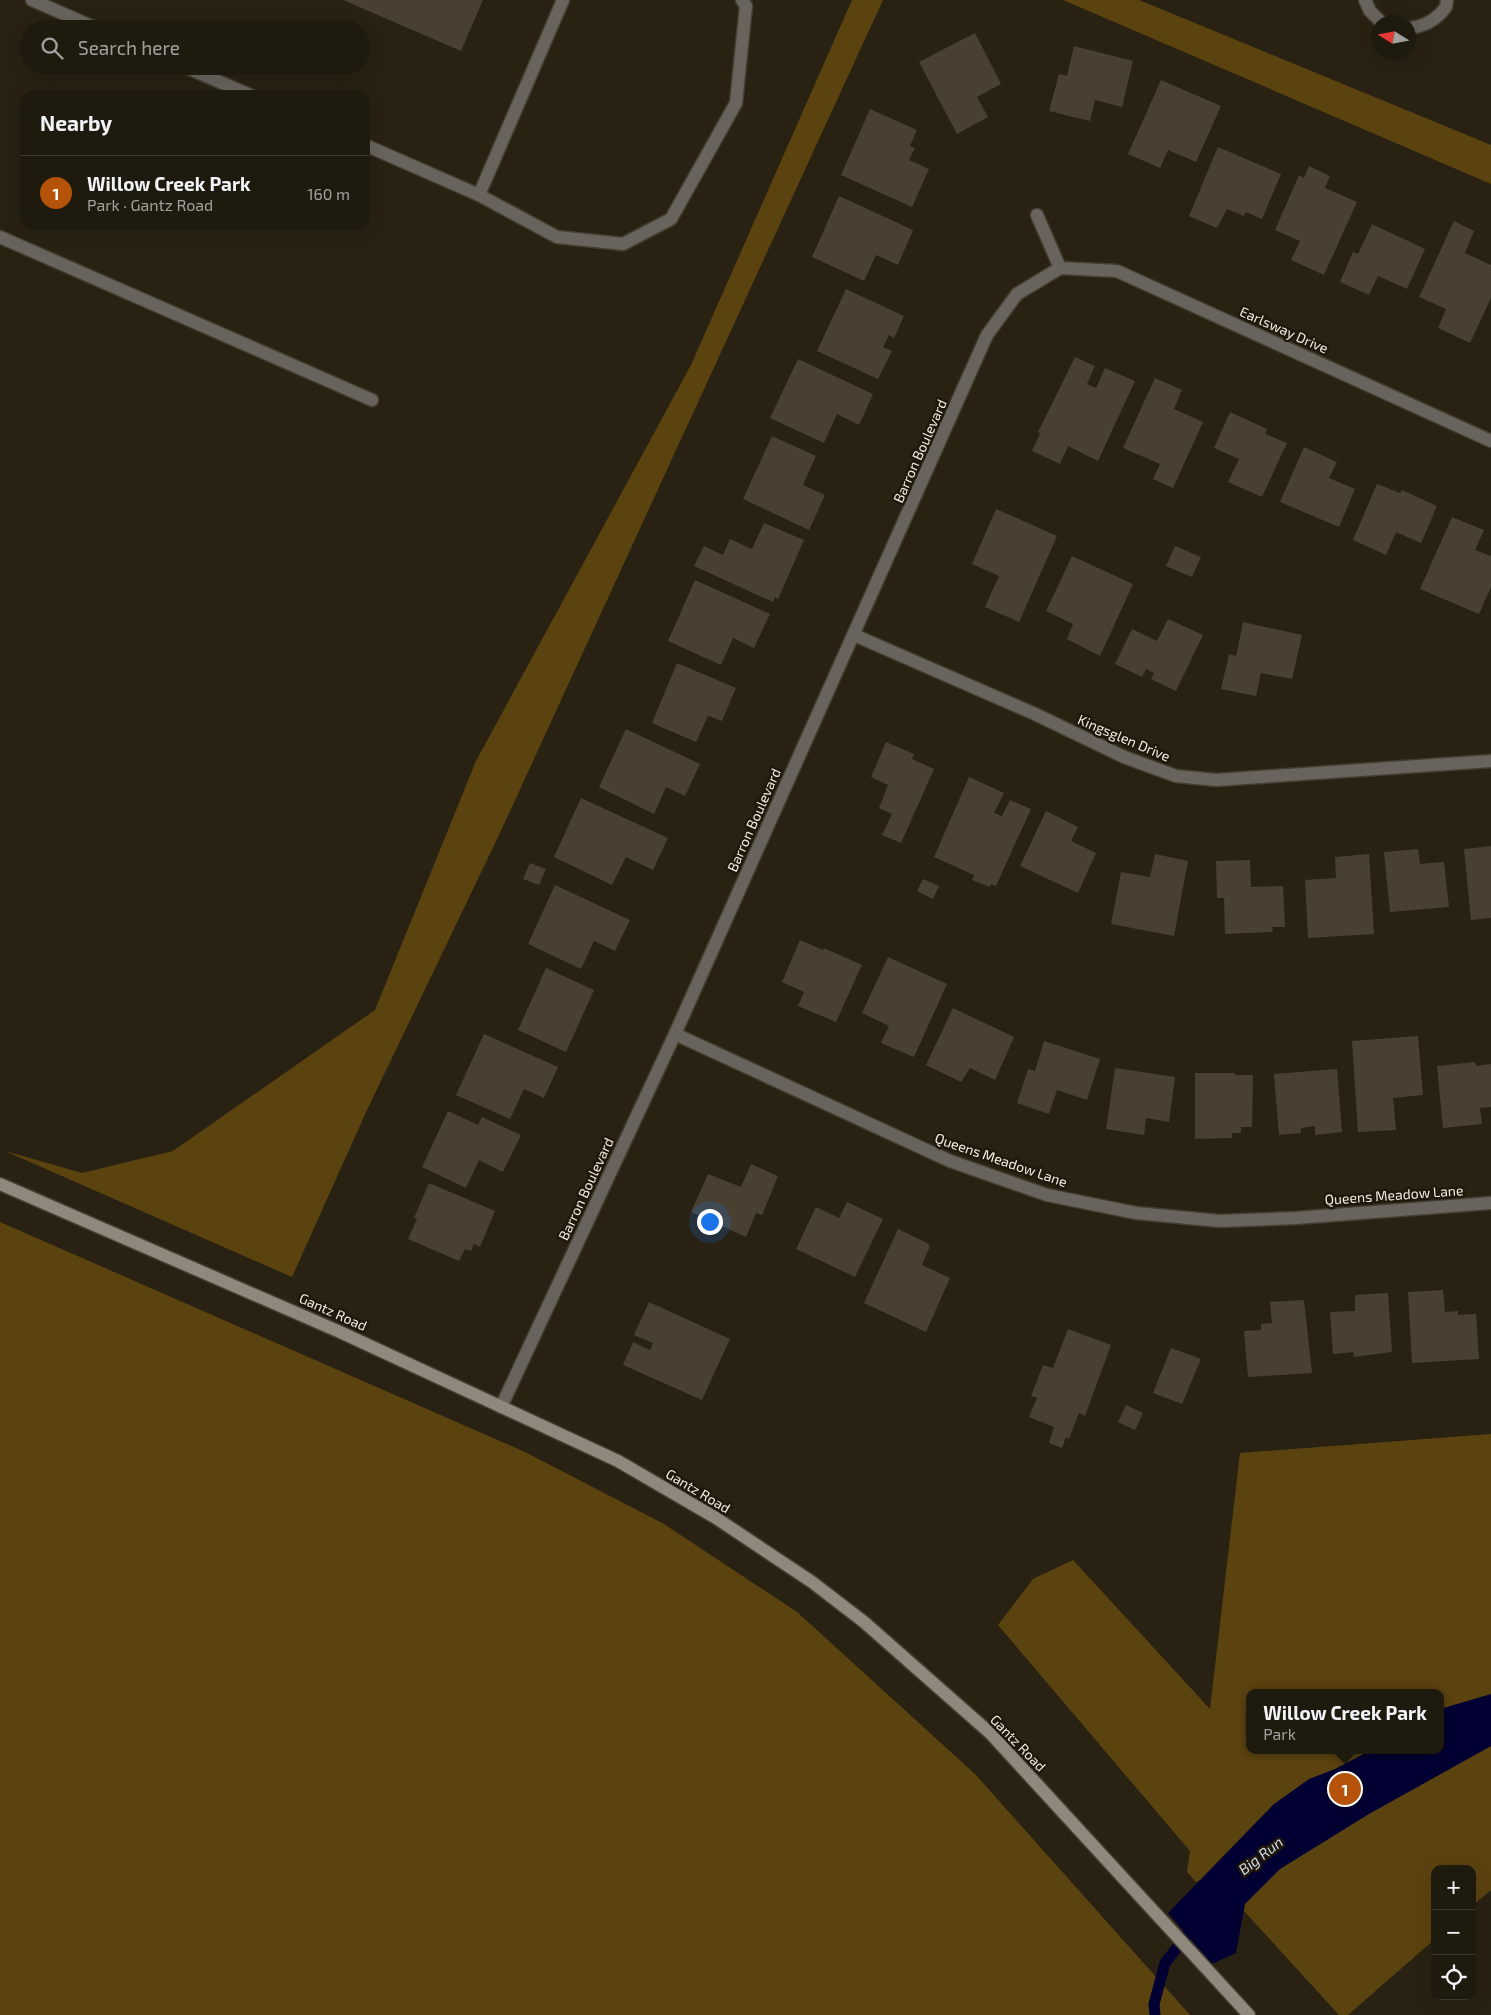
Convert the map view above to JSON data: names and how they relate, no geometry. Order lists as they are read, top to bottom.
{
  "streets": {
    "main road": ["Gantz Road"],
    "street": [
      "Earlsway Drive",
      "Barron Boulevard",
      "Kingsglen Drive",
      "Queens Meadow Lane"
    ]
  },
  "crossings": [
    ["Earlsway Drive", "Barron Boulevard"],
    ["Barron Boulevard", "Kingsglen Drive"],
    ["Barron Boulevard", "Queens Meadow Lane"],
    ["Barron Boulevard", "Gantz Road"]
  ],
  "water": ["Big Run"],
  "north": "left",
  "page": {
    "search": "Search here",
    "heading": "Nearby",
    "list": [
      {
        "mark": "1",
        "name": "Willow Creek Park",
        "note": "Park · Gantz Road",
        "value": "160 m"
      }
    ],
    "popup": ["Willow Creek Park", "Park"],
    "pins": "1",
    "map_buttons": ["+", "−"]
  }
}
